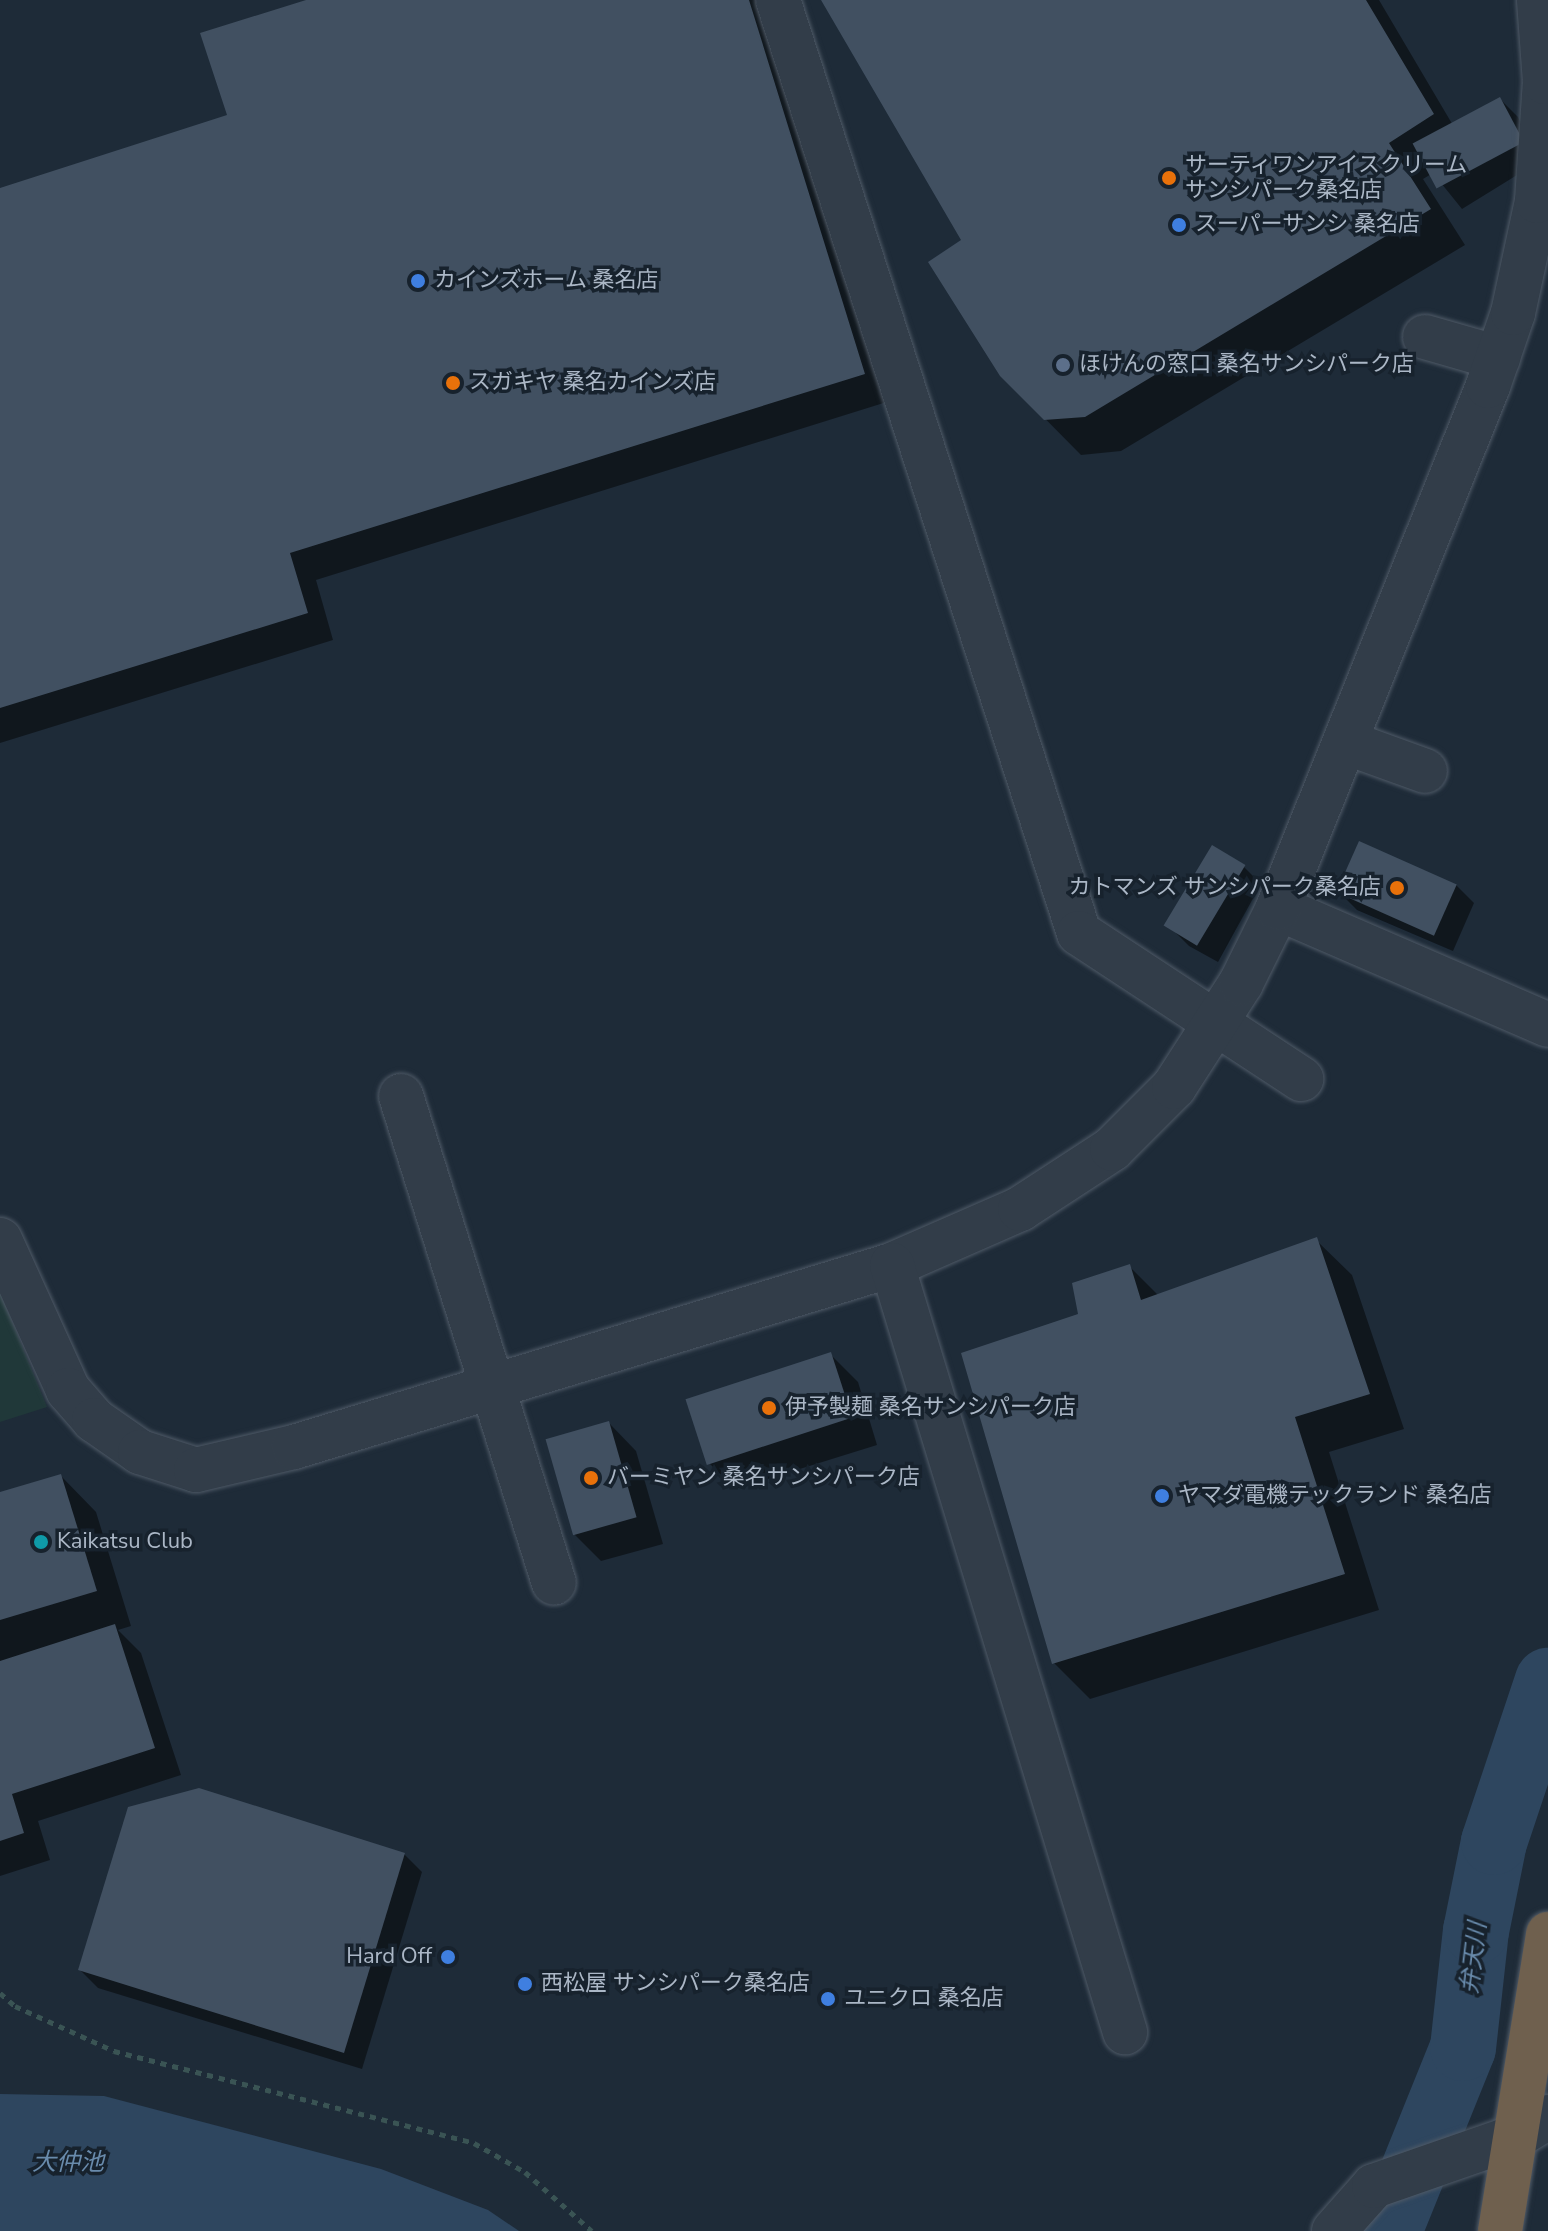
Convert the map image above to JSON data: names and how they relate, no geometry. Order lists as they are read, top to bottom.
{
  "water": ["弁天川", "大仲池"],
  "places": [
    "サーティワンアイスクリーム サンシパーク桑名店",
    "スーパーサンシ 桑名店",
    "カインズホーム 桑名店",
    "ほけんの窓口 桑名サンシパーク店",
    "スガキヤ 桑名カインズ店",
    "カトマンズ サンシパーク桑名店",
    "伊予製麺 桑名サンシパーク店",
    "バーミヤン 桑名サンシパーク店",
    "ヤマダ電機テックランド 桑名店",
    "Kaikatsu Club",
    "Hard Off",
    "西松屋 サンシパーク桑名店",
    "ユニクロ 桑名店"
  ]
}
